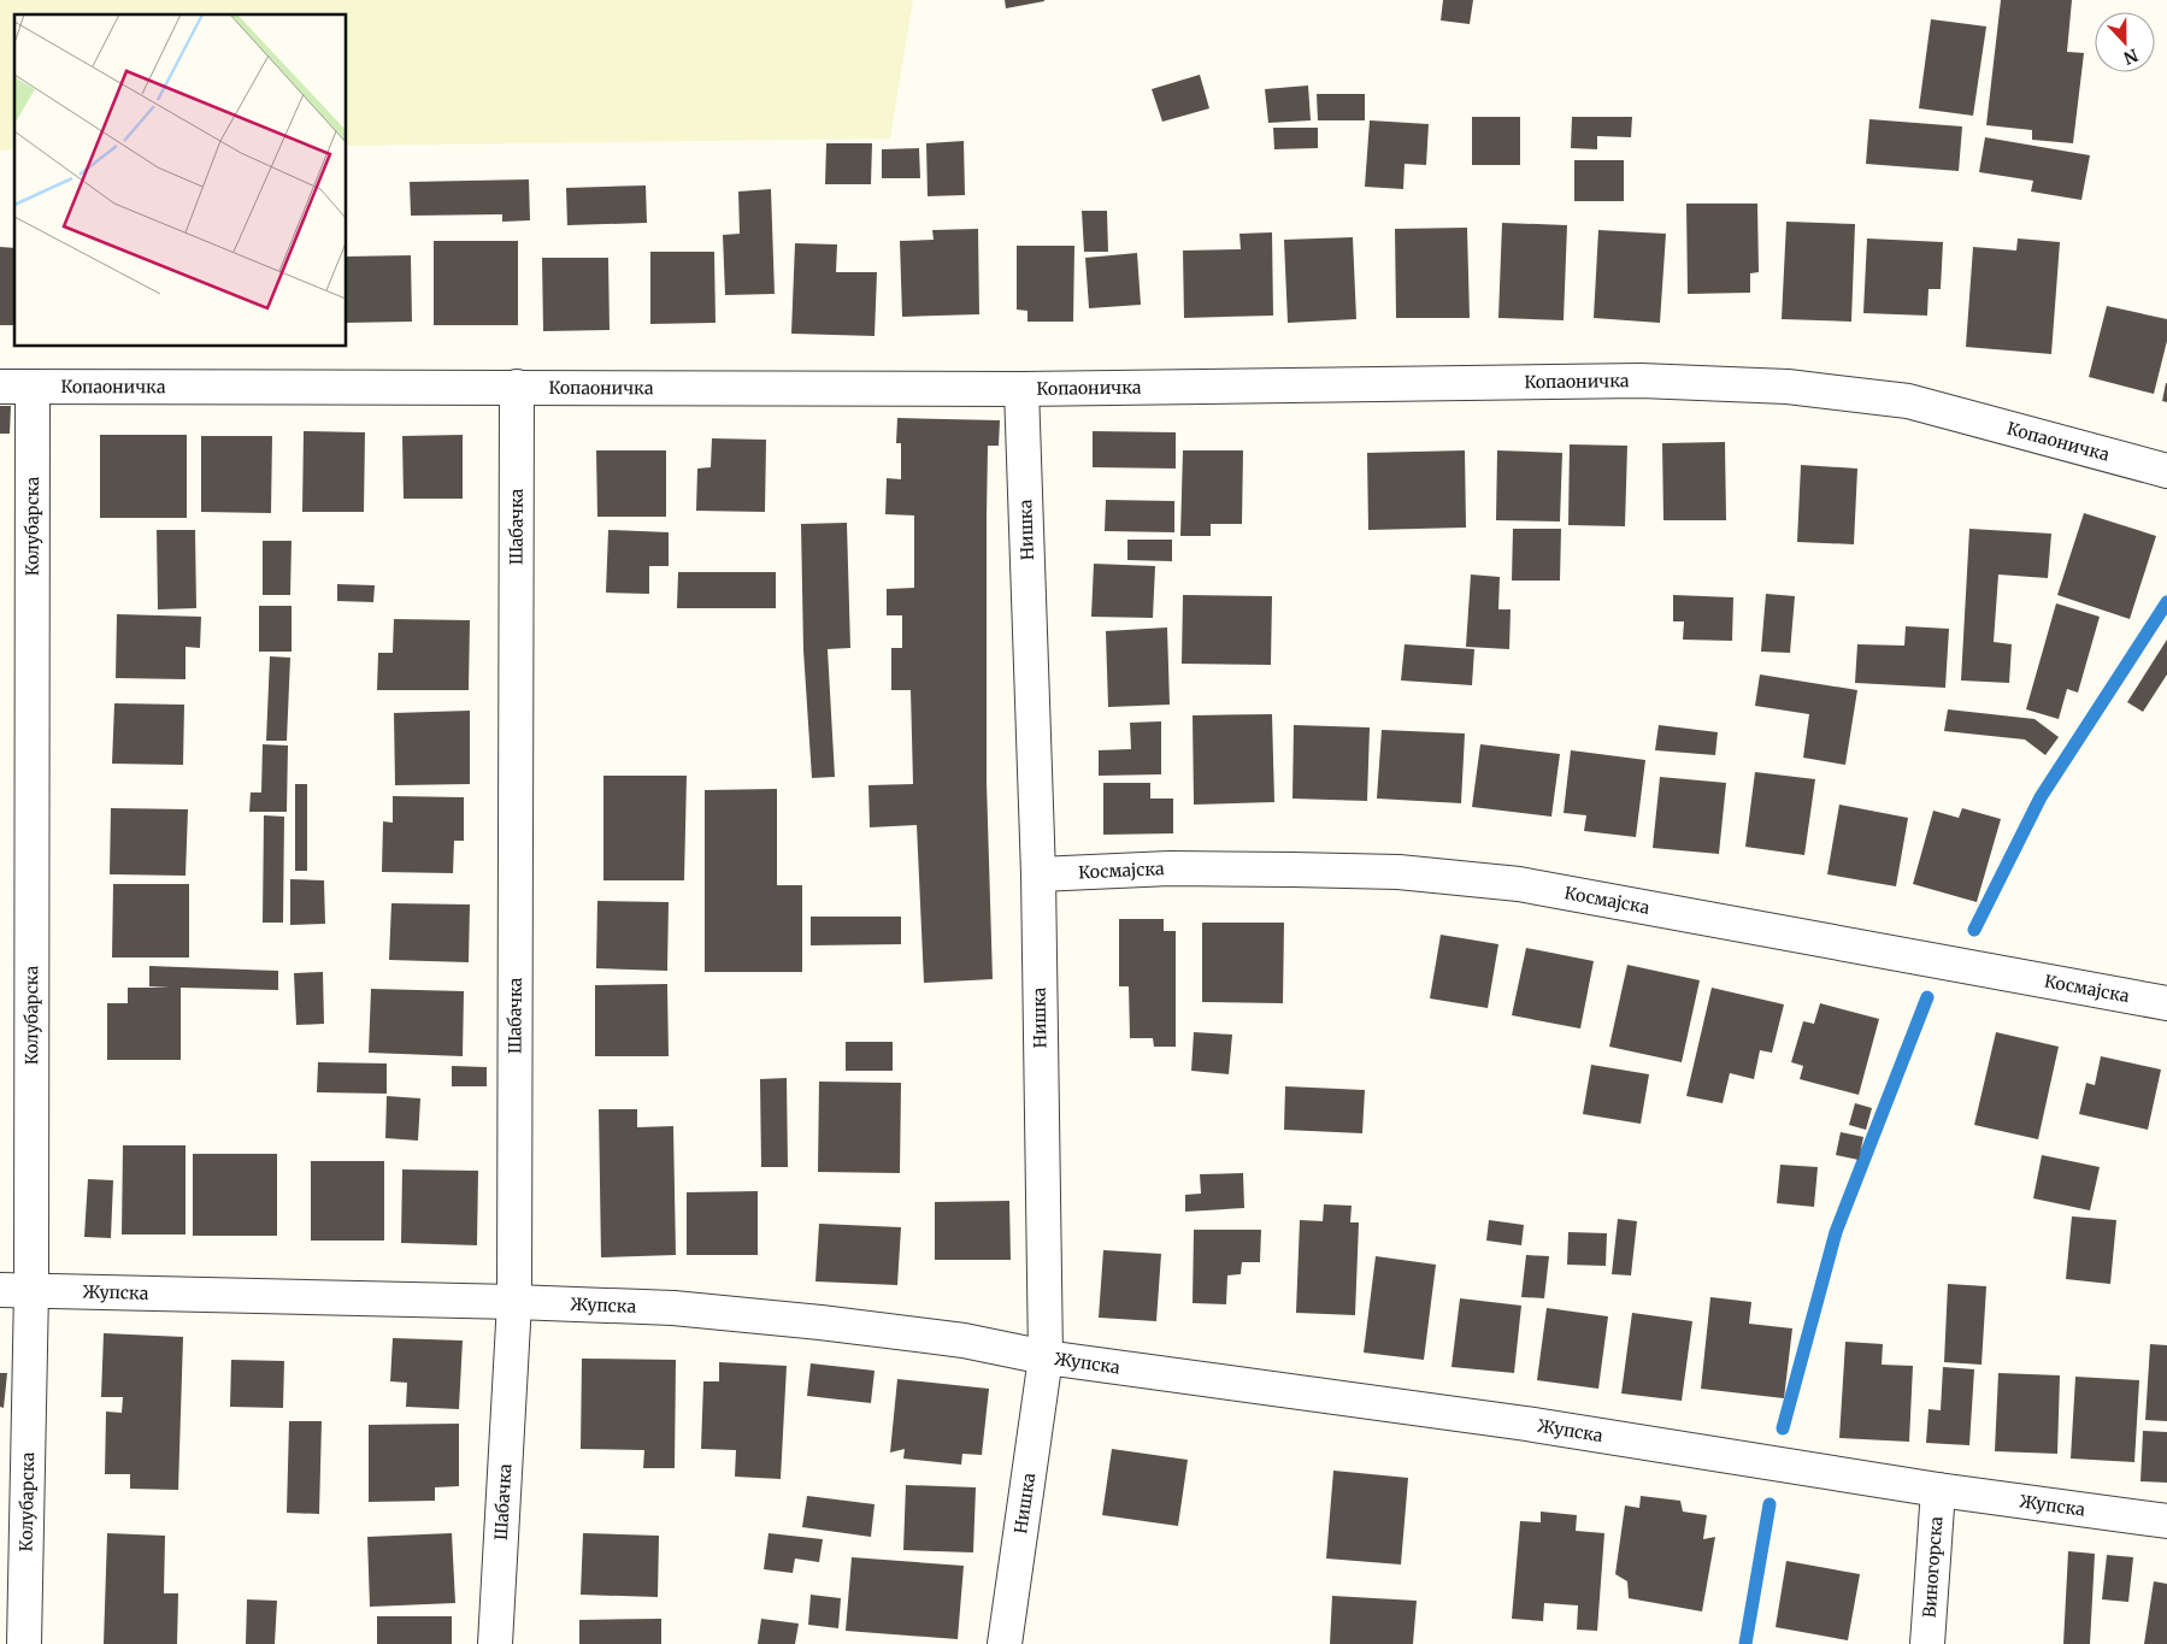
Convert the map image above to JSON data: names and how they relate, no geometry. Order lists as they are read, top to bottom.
{
  "streets": {
    "street": [
      "Копаоничка",
      "Колубарска",
      "Шабачка",
      "Нишка",
      "Космајска",
      "Жупска",
      "Виногорска"
    ]
  },
  "crossings": [
    ["Копаоничка", "Колубарска"],
    ["Копаоничка", "Шабачка"],
    ["Копаоничка", "Нишка"],
    ["Колубарска", "Жупска"],
    ["Шабачка", "Жупска"],
    ["Нишка", "Космајска"],
    ["Нишка", "Жупска"],
    ["Жупска", "Виногорска"]
  ],
  "north": "bottom"
}
